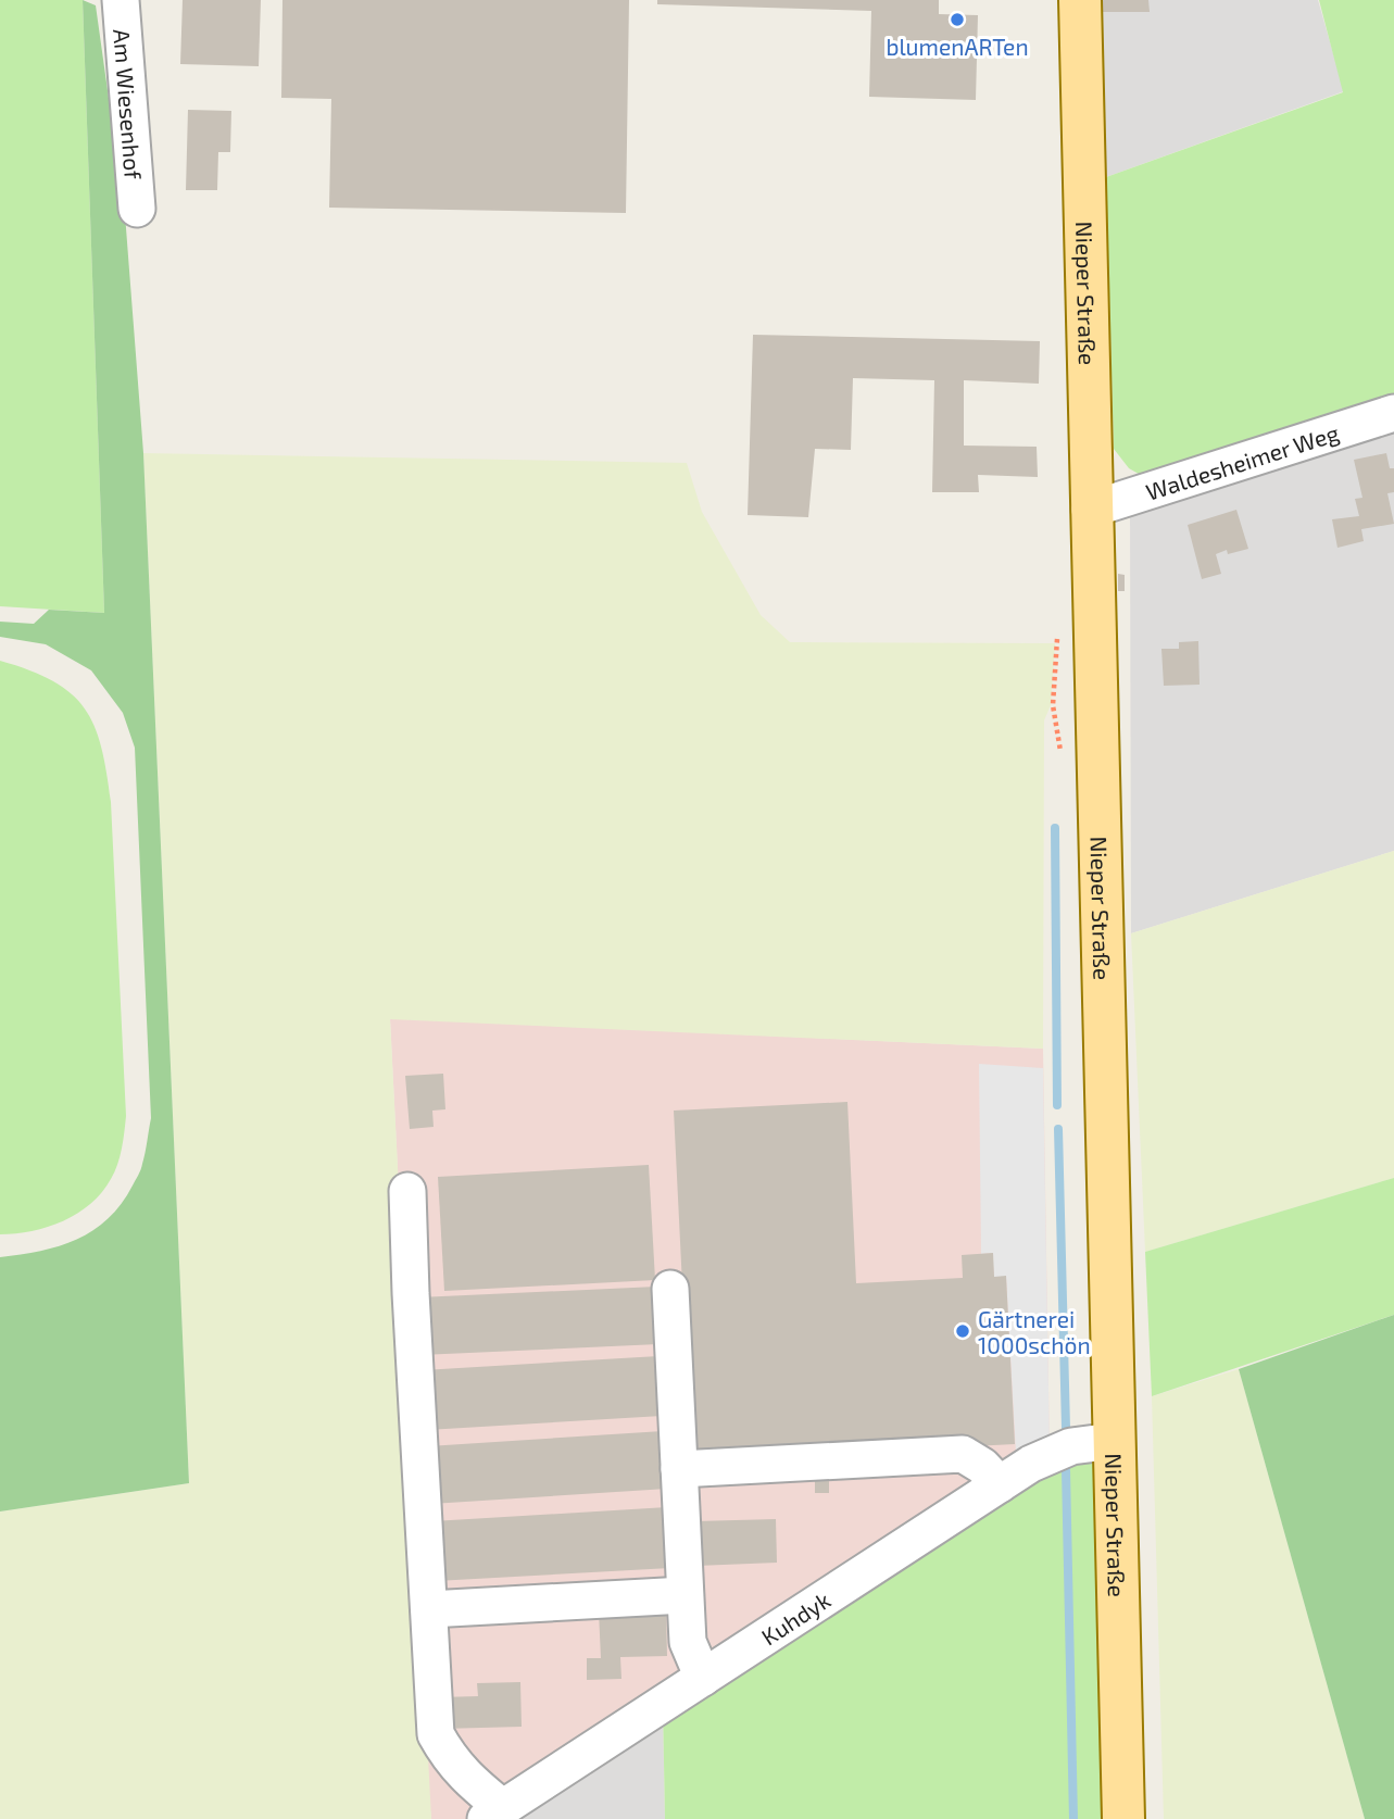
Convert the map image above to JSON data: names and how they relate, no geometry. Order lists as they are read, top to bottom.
{
  "streets": {
    "main road": ["Nieper Straße"],
    "street": ["Am Wiesenhof", "Waldesheimer Weg", "Kuhdyk"]
  },
  "crossings": [
    ["Nieper Straße", "Waldesheimer Weg"],
    ["Nieper Straße", "Kuhdyk"]
  ],
  "places": ["blumenARTen", "Gärtnerei 1000schön"]
}
